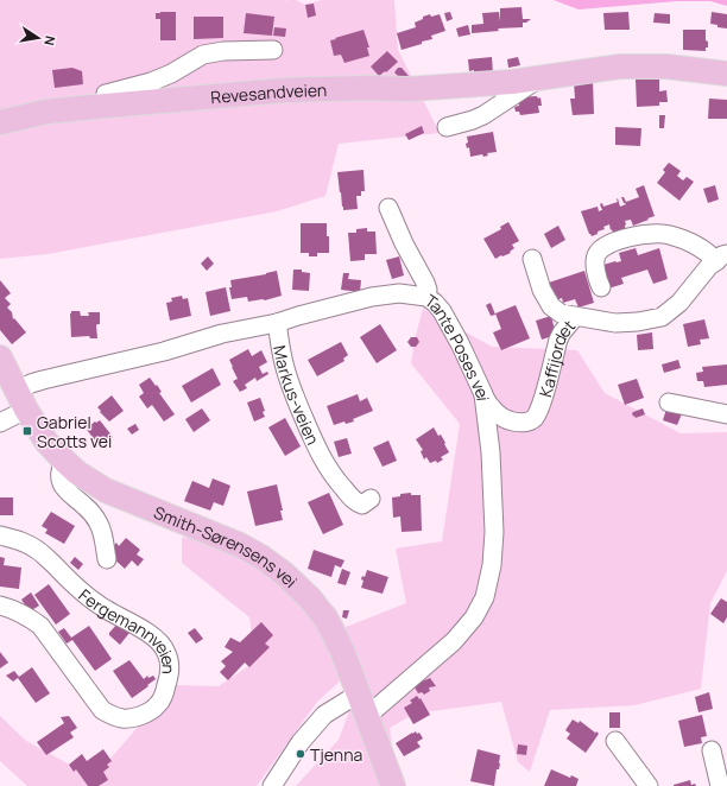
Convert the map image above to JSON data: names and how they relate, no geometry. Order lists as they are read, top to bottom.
{
  "streets": {
    "main road": ["Revesandveien", "Smith-Sørensens vei"],
    "street": [
      "Tante Poses vei",
      "Kaffijordet",
      "Markus-veien",
      "Fergemannveien"
    ]
  },
  "crossings": [
    ["Tante Poses vei", "Kaffijordet"],
    ["Tante Poses vei", "Markus-veien"],
    ["Tante Poses vei", "Smith-Sørensens vei"]
  ],
  "places": {
    "transit": ["Gabriel Scotts vei"],
    "other": ["Tjenna"]
  },
  "north": "right"
}
